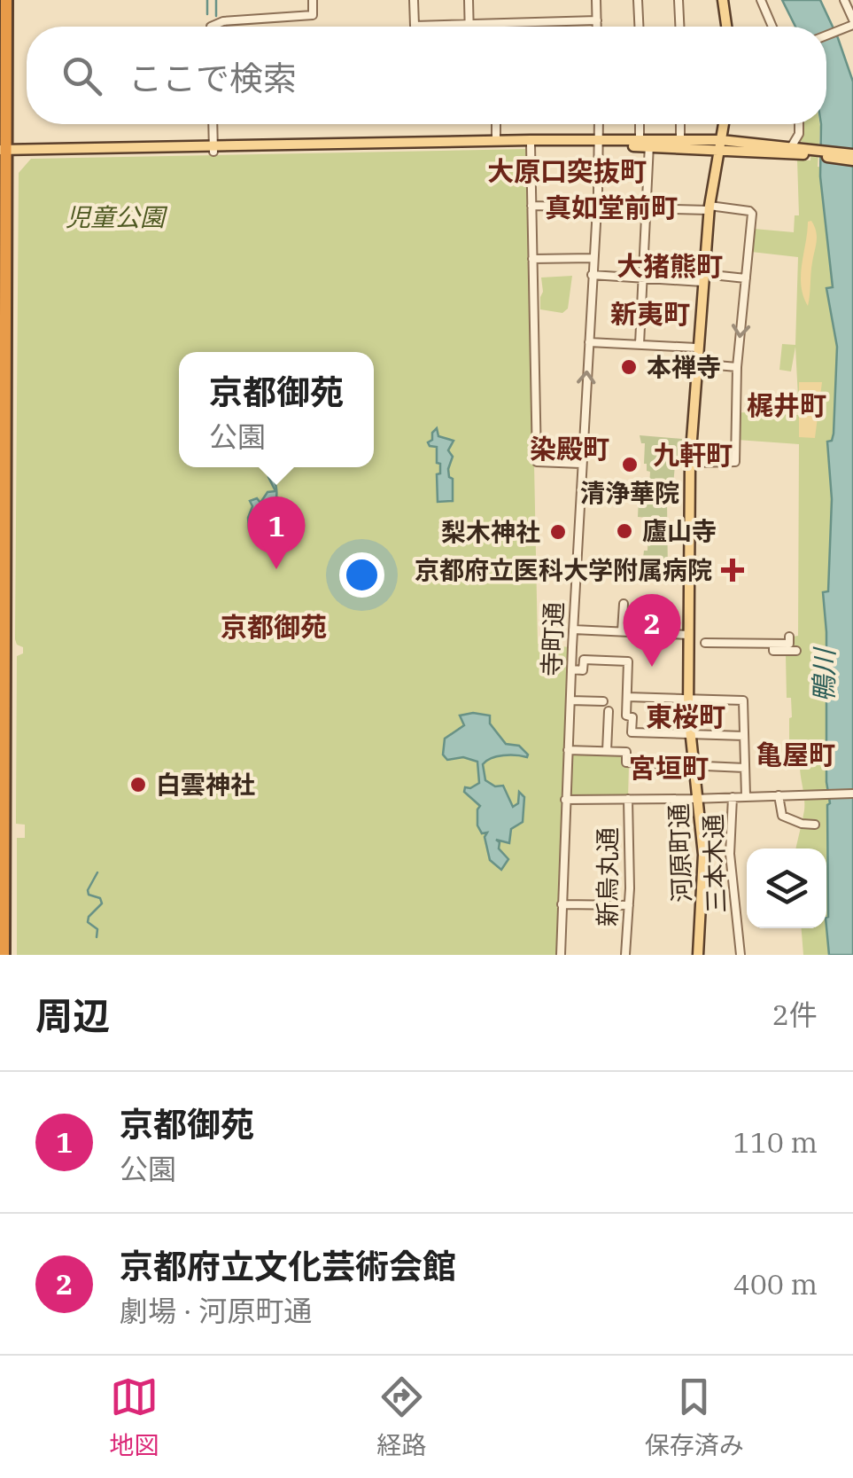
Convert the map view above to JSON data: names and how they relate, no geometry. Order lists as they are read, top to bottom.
{
  "streets": {
    "main road": ["河原町通"],
    "street": ["寺町通", "三本木通", "新烏丸通"]
  },
  "crossings": [
    ["河原町通", "三本木通"]
  ],
  "districts": [
    "大原口突抜町",
    "真如堂前町",
    "大猪熊町",
    "新夷町",
    "梶井町",
    "染殿町",
    "九軒町",
    "京都御苑",
    "東桜町",
    "亀屋町",
    "宮垣町"
  ],
  "water": ["鴨川"],
  "parks": ["児童公園"],
  "places": {
    "other": [
      "本禅寺",
      "清浄華院",
      "廬山寺",
      "梨木神社",
      "白雲神社"
    ],
    "health": ["京都府立医科大学附属病院"]
  },
  "page": {
    "search": "ここで検索",
    "popup": ["京都御苑", "公園"],
    "pins": ["1", "2"],
    "heading": ["周辺", "2件"],
    "list": [
      {
        "mark": "1",
        "name": "京都御苑",
        "note": "公園",
        "value": "110 m"
      },
      {
        "mark": "2",
        "name": "京都府立文化芸術会館",
        "note": "劇場 · 河原町通",
        "value": "400 m"
      }
    ],
    "nav": ["地図", "経路", "保存済み"]
  }
}
